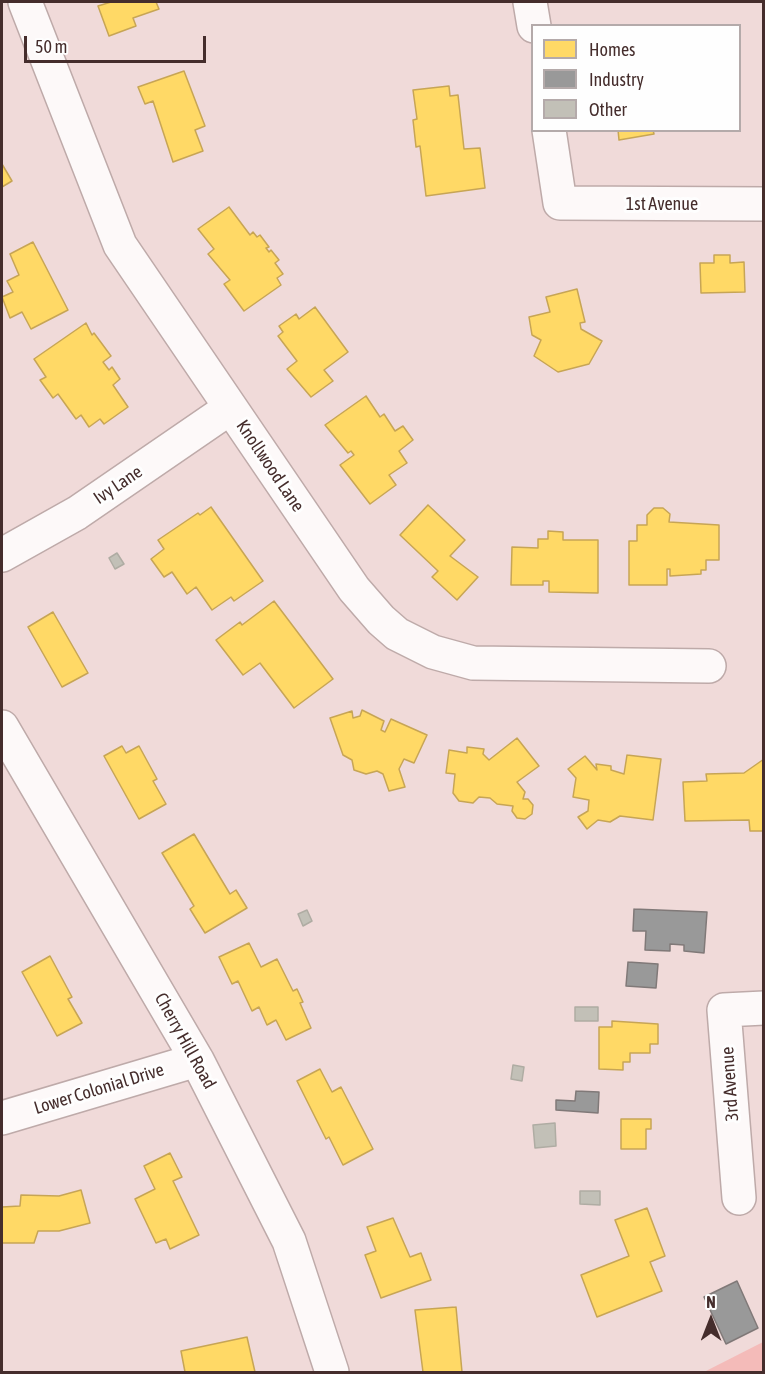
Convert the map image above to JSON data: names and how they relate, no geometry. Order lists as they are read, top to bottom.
{
  "streets": {
    "street": [
      "1st Avenue",
      "Knollwood Lane",
      "Ivy Lane",
      "Cherry Hill Road",
      "3rd Avenue",
      "Lower Colonial Drive"
    ]
  },
  "crossings": [
    ["Knollwood Lane", "Ivy Lane"],
    ["Cherry Hill Road", "Lower Colonial Drive"]
  ],
  "legend": ["Homes", "Industry", "Other"],
  "scale_bar": "50 m",
  "north": "top"
}
